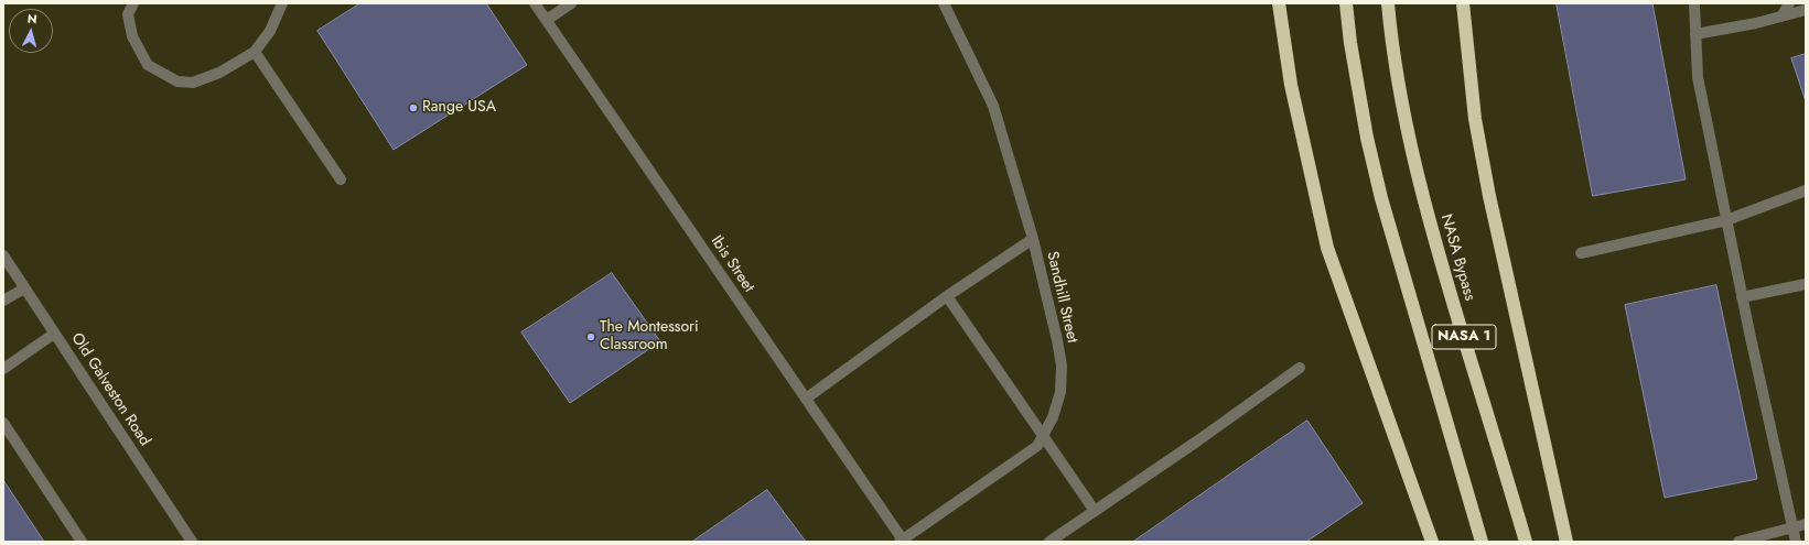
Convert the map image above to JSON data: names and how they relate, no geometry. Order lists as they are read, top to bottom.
{
  "streets": {
    "highway": ["NASA Bypass", "NASA 1"],
    "street": ["Ibis Street", "Sandhill Street", "Old Galveston Road"]
  },
  "crossings": [
    ["Ibis Street", "Sandhill Street"]
  ],
  "places": ["Range USA", "The Montessori Classroom"],
  "north": "top"
}
